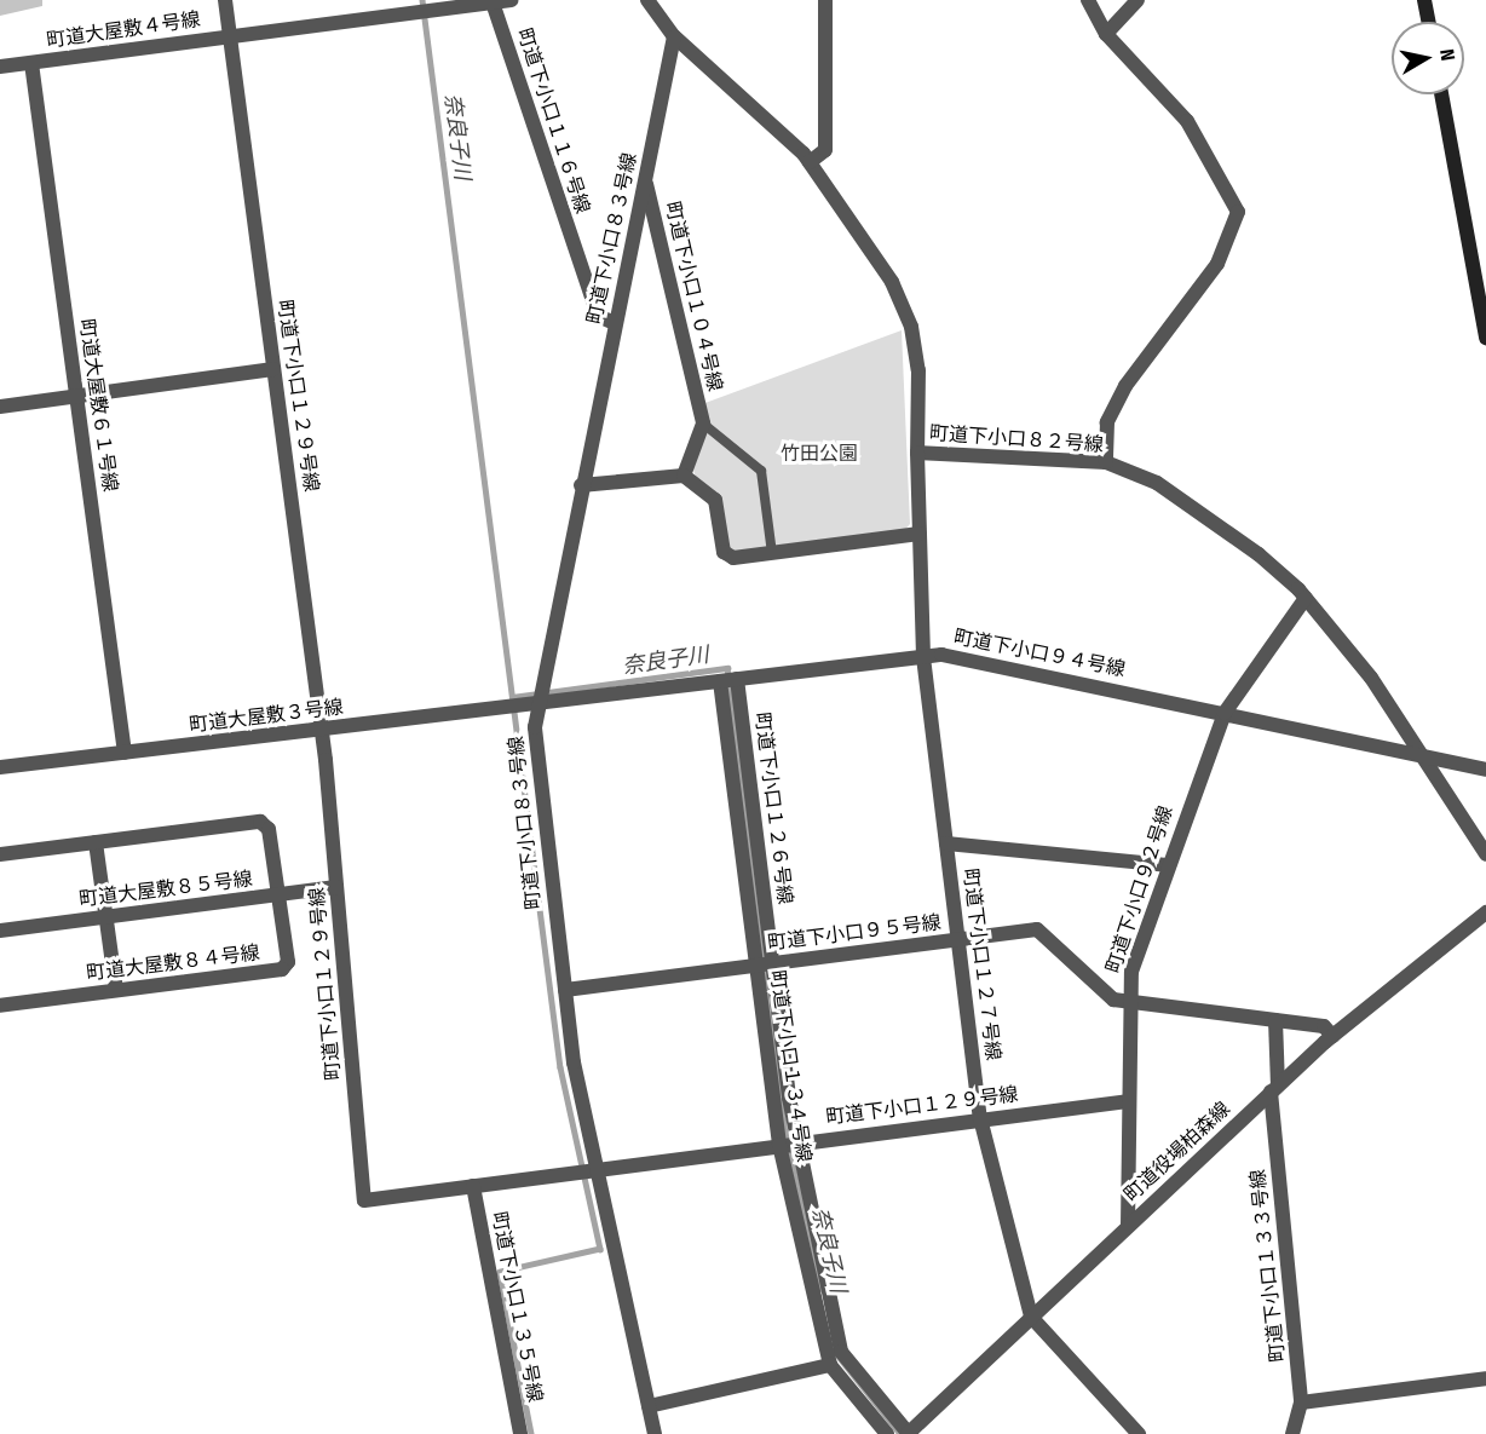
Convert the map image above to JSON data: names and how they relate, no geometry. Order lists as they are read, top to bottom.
{
  "streets": {
    "street": [
      "町道大屋敷４号線",
      "町道下小口１１６号線",
      "町道下小口８３号線",
      "町道下小口１０４号線",
      "町道下小口１２９号線",
      "町道大屋敷６１号線",
      "町道下小口８２号線",
      "町道下小口９４号線",
      "町道大屋敷３号線",
      "町道下小口１２６号線",
      "町道大屋敷８５号線",
      "町道下小口９２号線",
      "町道下小口９５号線",
      "町道大屋敷８４号線",
      "町道下小口１２７号線",
      "町道下小口１３４号線",
      "町道役場柏森線",
      "町道下小口１３３号線",
      "町道下小口１３５号線"
    ]
  },
  "crossings": [
    ["町道大屋敷４号線", "町道下小口１１６号線"],
    ["町道大屋敷４号線", "町道下小口１２９号線"],
    ["町道大屋敷４号線", "町道大屋敷６１号線"],
    ["町道下小口１１６号線", "町道下小口８３号線"],
    ["町道下小口８３号線", "町道下小口１０４号線"],
    ["町道下小口８３号線", "町道下小口１２９号線"],
    ["町道下小口８３号線", "町道下小口８２号線"],
    ["町道下小口８３号線", "町道下小口９４号線"],
    ["町道下小口８３号線", "町道大屋敷３号線"],
    ["町道下小口８３号線", "町道下小口９５号線"],
    ["町道下小口１２９号線", "町道大屋敷３号線"],
    ["町道下小口１２９号線", "町道下小口１２６号線"],
    ["町道下小口１２９号線", "町道大屋敷８５号線"],
    ["町道下小口１２９号線", "町道下小口９２号線"],
    ["町道下小口１２９号線", "町道下小口１２７号線"],
    ["町道下小口１２９号線", "町道下小口１３４号線"],
    ["町道下小口１２９号線", "町道下小口１３５号線"],
    ["町道大屋敷６１号線", "町道大屋敷３号線"],
    ["町道下小口８２号線", "町道下小口９４号線"],
    ["町道下小口８２号線", "町道下小口９２号線"],
    ["町道下小口８２号線", "町道下小口１２７号線"],
    ["町道下小口９４号線", "町道大屋敷３号線"],
    ["町道下小口９４号線", "町道下小口１２６号線"],
    ["町道下小口９４号線", "町道下小口９２号線"],
    ["町道下小口９４号線", "町道下小口１２７号線"],
    ["町道下小口９４号線", "町道下小口１３４号線"],
    ["町道下小口１２６号線", "町道下小口９５号線"],
    ["町道下小口１２６号線", "町道役場柏森線"],
    ["町道大屋敷８５号線", "町道大屋敷８４号線"],
    ["町道下小口９２号線", "町道下小口９５号線"],
    ["町道下小口９２号線", "町道役場柏森線"],
    ["町道下小口９５号線", "町道下小口１２７号線"],
    ["町道下小口９５号線", "町道下小口１３４号線"],
    ["町道下小口９５号線", "町道役場柏森線"],
    ["町道下小口９５号線", "町道下小口１３３号線"],
    ["町道下小口１２７号線", "町道役場柏森線"],
    ["町道役場柏森線", "町道下小口１３３号線"]
  ],
  "water": ["奈良子川"],
  "parks": ["竹田公園"],
  "north": "right"
}
